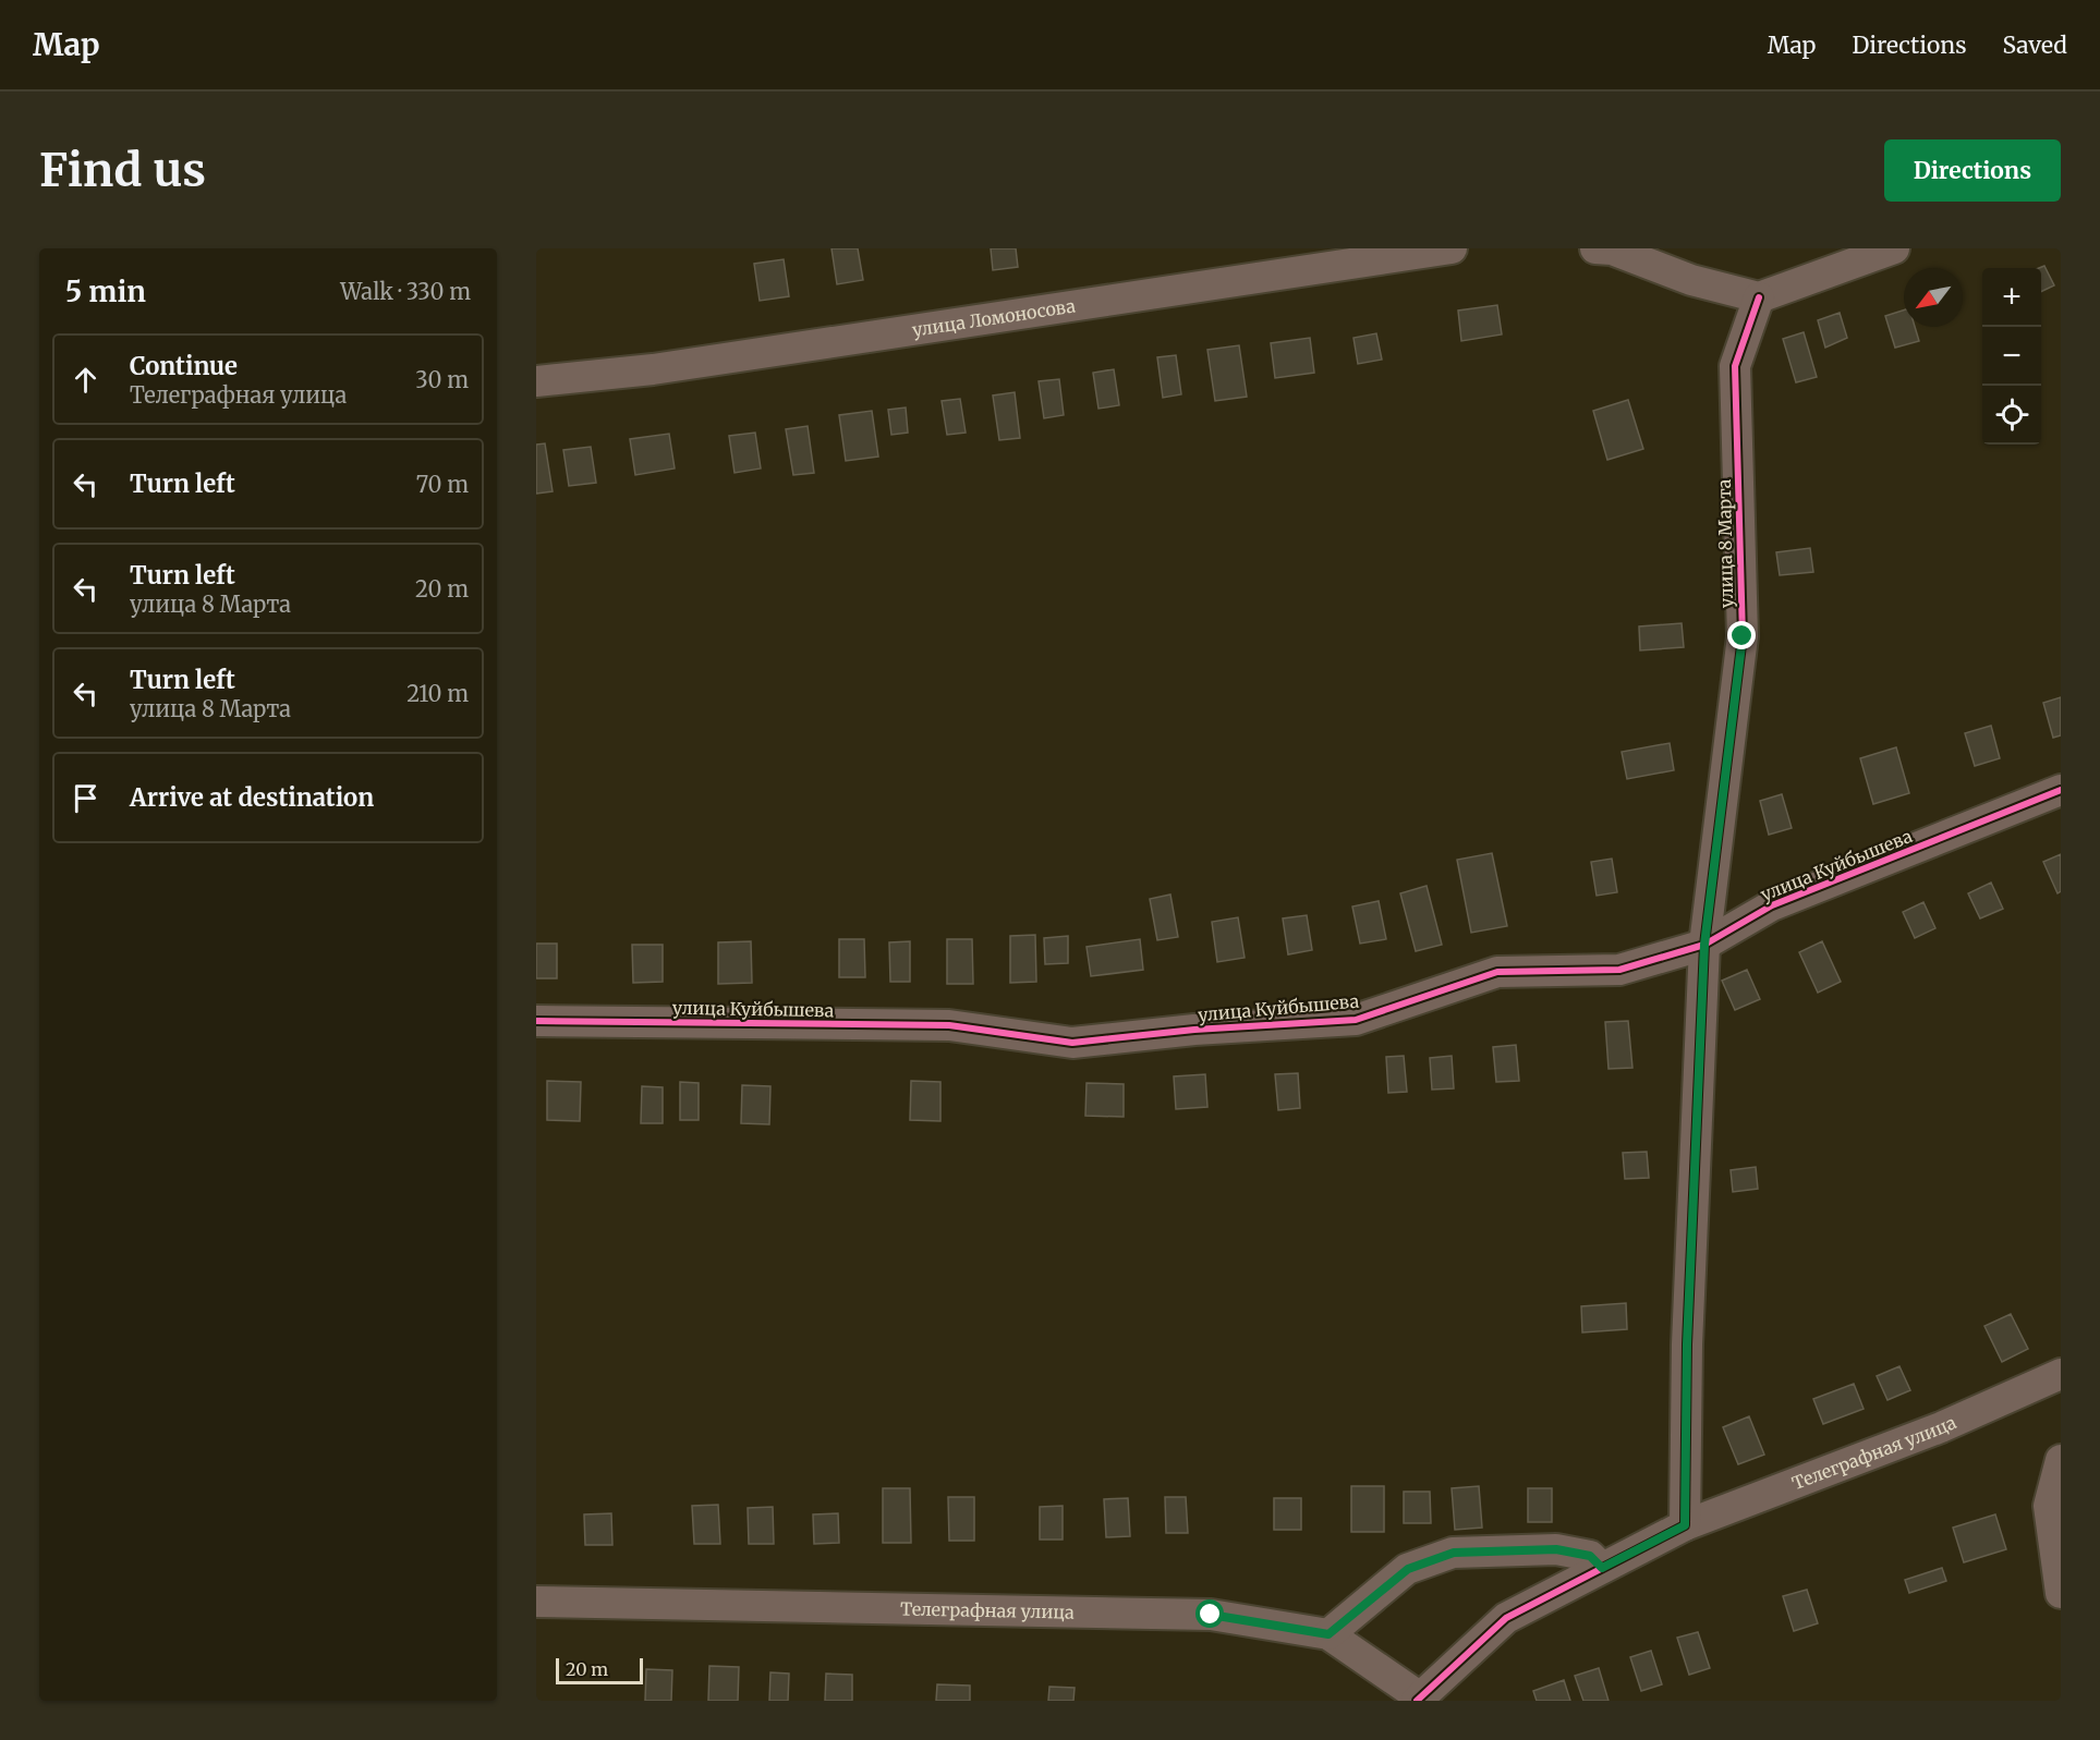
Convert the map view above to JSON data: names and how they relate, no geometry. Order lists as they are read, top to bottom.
{
  "streets": {
    "street": [
      "улица Ломоносова",
      "улица 8 Марта",
      "улица Куйбышева",
      "Телеграфная улица"
    ]
  },
  "crossings": [
    ["улица 8 Марта", "улица Куйбышева"],
    ["улица 8 Марта", "Телеграфная улица"]
  ],
  "scale_bar": "20 m",
  "north": "bottom left",
  "page": {
    "header": "Map",
    "nav": ["Map", "Directions", "Saved"],
    "buttons": "Directions",
    "title": "Find us",
    "heading": ["5 min", "Walk · 330 m"],
    "map_buttons": ["+", "−"],
    "list": [
      ["Continue", "Телеграфная улица", "30 m"],
      ["Turn left", "70 m"],
      ["Turn left", "улица 8 Марта", "20 m"],
      ["Turn left", "улица 8 Марта", "210 m"],
      "Arrive at destination"
    ],
    "scale": "20 m"
  }
}
